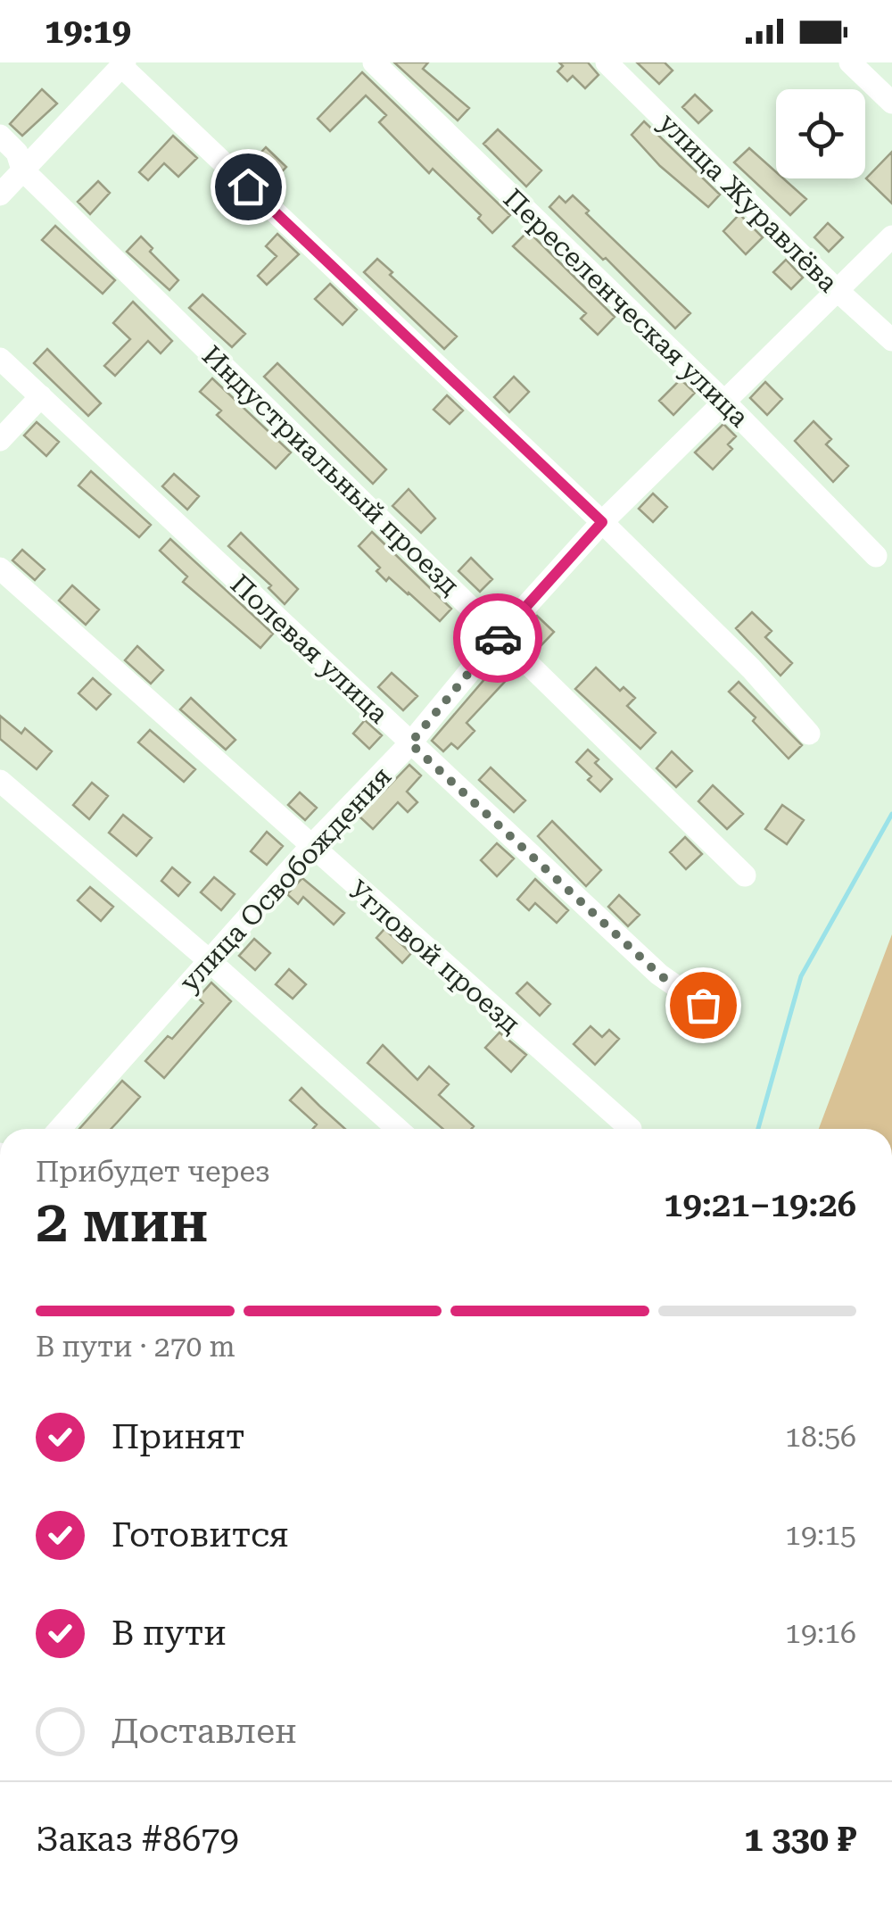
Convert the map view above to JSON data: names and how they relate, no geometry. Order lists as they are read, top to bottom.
{
  "streets": {
    "street": [
      "улица Журавлёва",
      "Переселенческая улица",
      "Индустриальный проезд",
      "Полевая улица",
      "улица Освобождения",
      "Угловой проезд"
    ]
  },
  "crossings": [
    ["улица Журавлёва", "улица Освобождения"],
    ["Переселенческая улица", "улица Освобождения"],
    ["Индустриальный проезд", "улица Освобождения"],
    ["Полевая улица", "улица Освобождения"],
    ["улица Освобождения", "Угловой проезд"]
  ],
  "page": {
    "status": "19:19",
    "heading": ["2 мин", "Прибудет через", "19:21–19:26"],
    "panel": ["Заказ #8679", "1 330 ₽"],
    "bar": "В пути · 270 m",
    "list": [
      ["Принят", "18:56"],
      ["Готовится", "19:15"],
      ["В пути", "19:16"],
      "Доставлен"
    ]
  }
}
